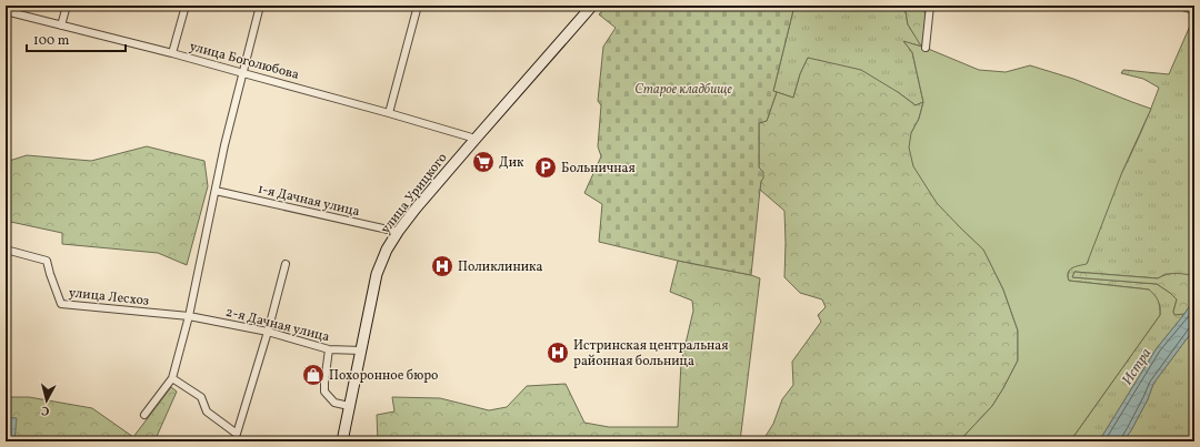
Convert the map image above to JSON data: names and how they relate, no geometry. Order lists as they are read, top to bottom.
{
  "streets": {
    "street": [
      "улица Боголюбова",
      "улица Урицкого",
      "1-я Дачная улица",
      "улица Лесхоз",
      "2-я Дачная улица"
    ]
  },
  "crossings": [
    ["улица Боголюбова", "улица Урицкого"],
    ["улица Урицкого", "1-я Дачная улица"],
    ["улица Урицкого", "2-я Дачная улица"],
    ["улица Лесхоз", "2-я Дачная улица"]
  ],
  "water": ["Истра"],
  "parks": ["Старое кладбище"],
  "places": {
    "supermarket": ["Дик"],
    "parking": ["Больничная"],
    "hospital": ["Поликлиника", "Истринская центральная районная больница"],
    "shop": ["Похоронное бюро"]
  },
  "scale_bar": "100 m",
  "north": "bottom"
}
